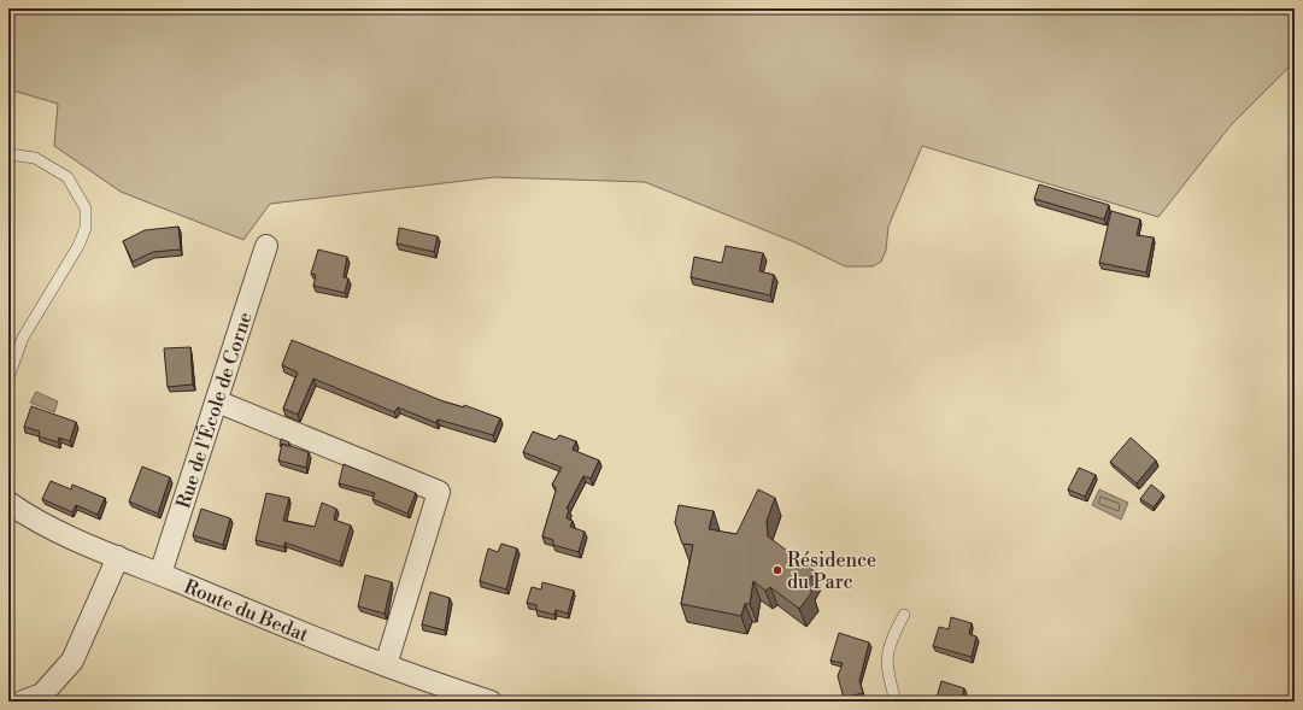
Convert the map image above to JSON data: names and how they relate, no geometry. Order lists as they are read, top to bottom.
{
  "streets": {
    "street": ["Rue de l'École de Corne", "Route du Bedat"]
  },
  "crossings": [
    ["Rue de l'École de Corne", "Route du Bedat"]
  ],
  "places": ["Résidence du Parc"]
}
